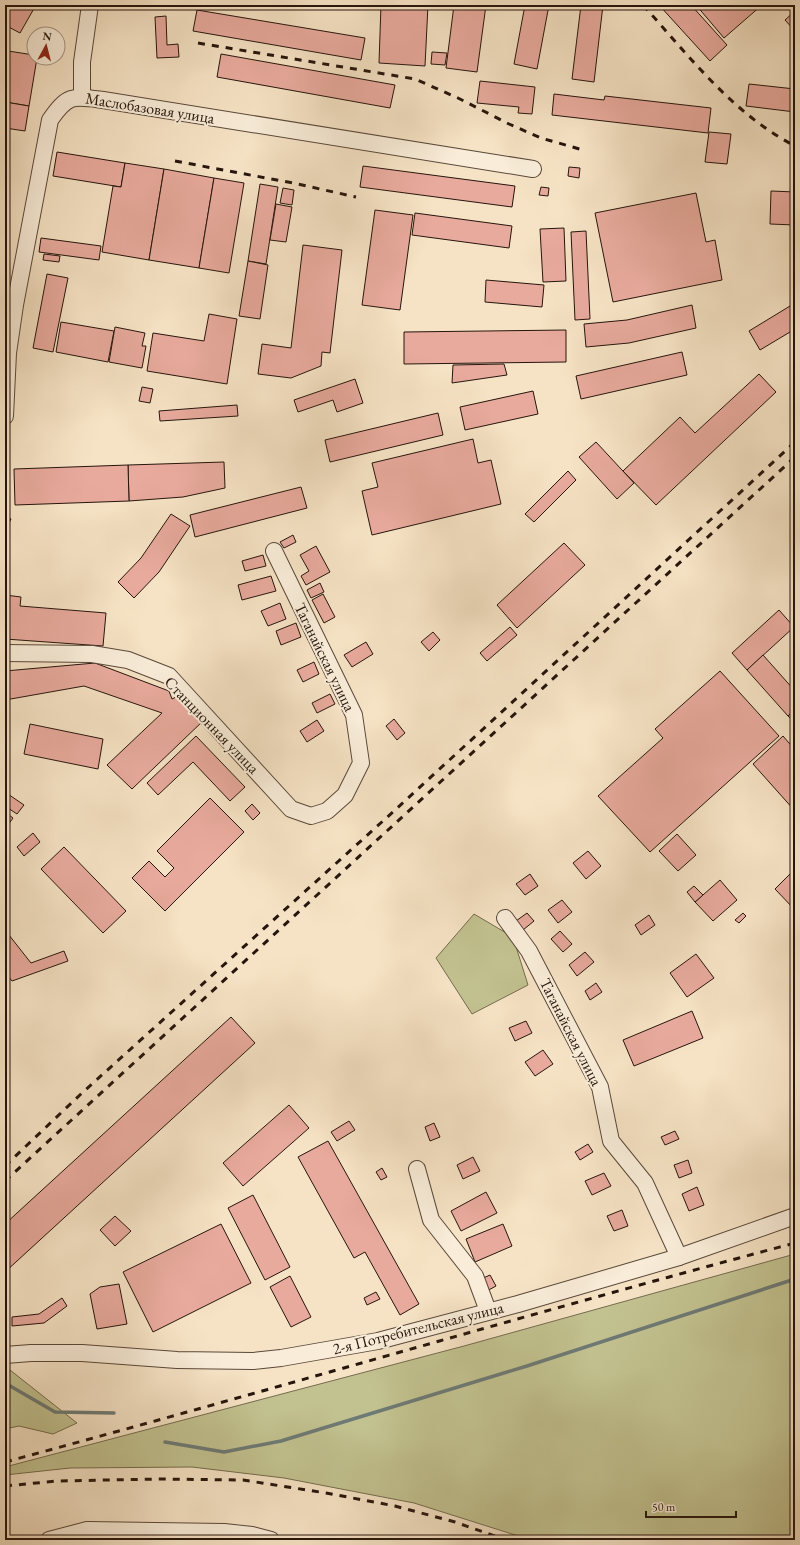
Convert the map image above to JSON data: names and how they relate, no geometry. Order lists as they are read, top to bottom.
{
  "streets": {
    "street": [
      "Маслобазовая улица",
      "Таганайская улица",
      "Станционная улица",
      "2-я Потребительская улица"
    ]
  },
  "crossings": [
    ["Таганайская улица", "Станционная улица"],
    ["Таганайская улица", "2-я Потребительская улица"]
  ],
  "scale_bar": "50 m",
  "north": "top"
}
